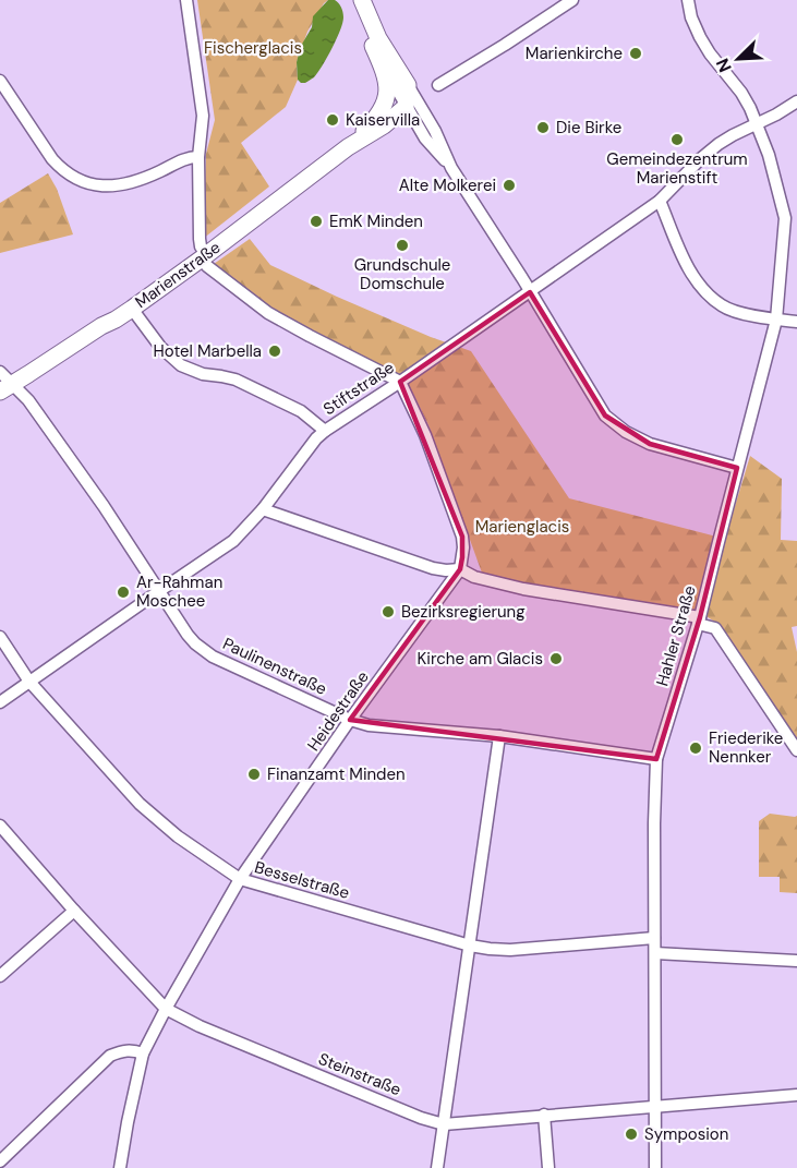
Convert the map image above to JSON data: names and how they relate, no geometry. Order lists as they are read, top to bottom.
{
  "streets": {
    "street": [
      "Marienstraße",
      "Stiftstraße",
      "Hahler Straße",
      "Paulinenstraße",
      "Heidestraße",
      "Besselstraße",
      "Steinstraße"
    ]
  },
  "crossings": [
    ["Marienstraße", "Paulinenstraße"],
    ["Stiftstraße", "Hahler Straße"],
    ["Stiftstraße", "Paulinenstraße"],
    ["Stiftstraße", "Besselstraße"],
    ["Hahler Straße", "Paulinenstraße"],
    ["Hahler Straße", "Besselstraße"],
    ["Hahler Straße", "Steinstraße"],
    ["Paulinenstraße", "Heidestraße"],
    ["Heidestraße", "Besselstraße"],
    ["Heidestraße", "Steinstraße"]
  ],
  "parks": ["Fischerglacis", "Marienglacis"],
  "places": [
    "Marienkirche",
    "Kaiservilla",
    "Die Birke",
    "Gemeindezentrum Marienstift",
    "Alte Molkerei",
    "EmK Minden",
    "Grundschule Domschule",
    "Hotel Marbella",
    "Ar-Rahman Moschee",
    "Bezirksregierung",
    "Kirche am Glacis",
    "Friederike Nennker",
    "Finanzamt Minden",
    "Symposion"
  ],
  "north": "bottom left"
}
